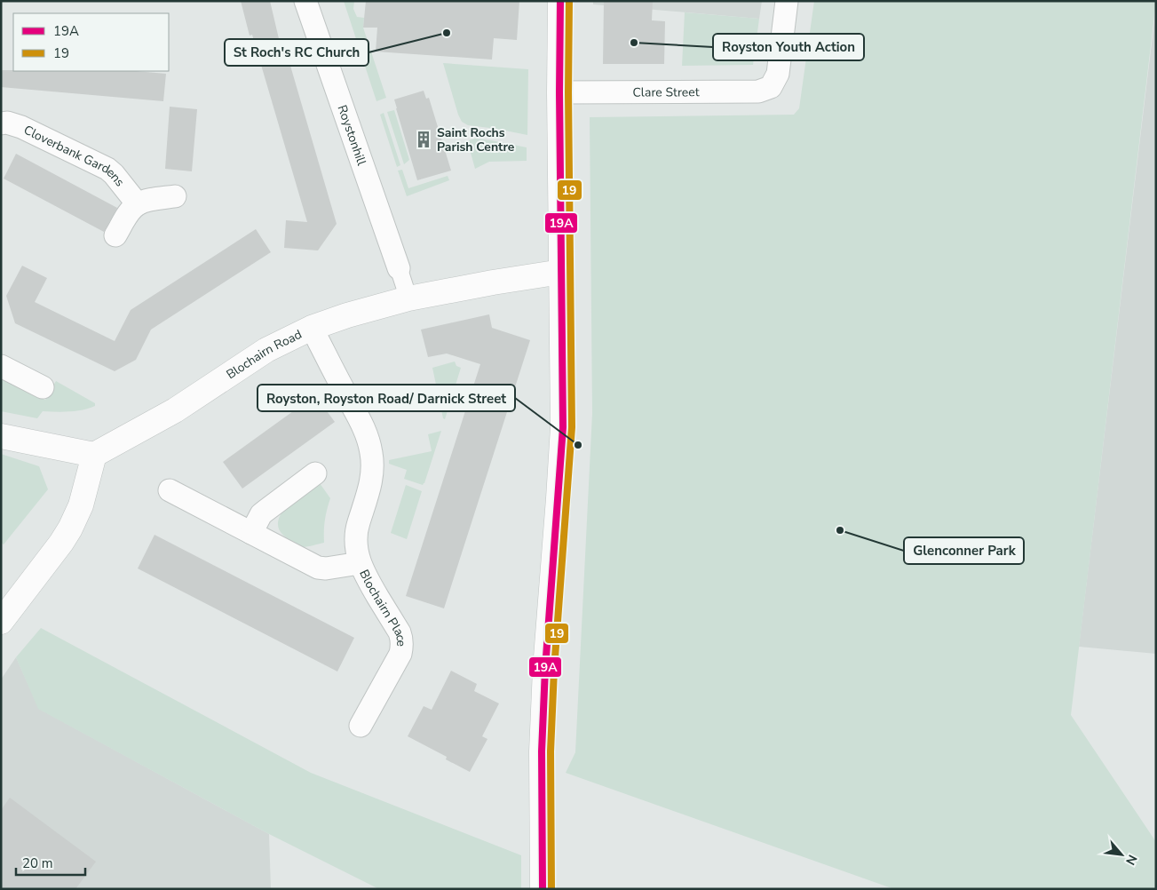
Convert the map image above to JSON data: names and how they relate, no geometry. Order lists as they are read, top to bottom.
{
  "streets": {
    "street": [
      "Clare Street",
      "Roystonhill",
      "Cloverbank Gardens",
      "Blochairn Road",
      "Blochairn Place"
    ]
  },
  "crossings": [
    ["Blochairn Road", "Blochairn Place"]
  ],
  "places": {
    "other": [
      "St Roch's RC Church",
      "Royston Youth Action",
      "Royston, Royston Road/ Darnick Street",
      "Glenconner Park"
    ],
    "building": ["Saint Rochs Parish Centre"]
  },
  "lines": ["transit line 19A", "transit line 19"],
  "legend": ["19A", "19"],
  "scale_bar": "20 m",
  "north": "bottom right"
}
